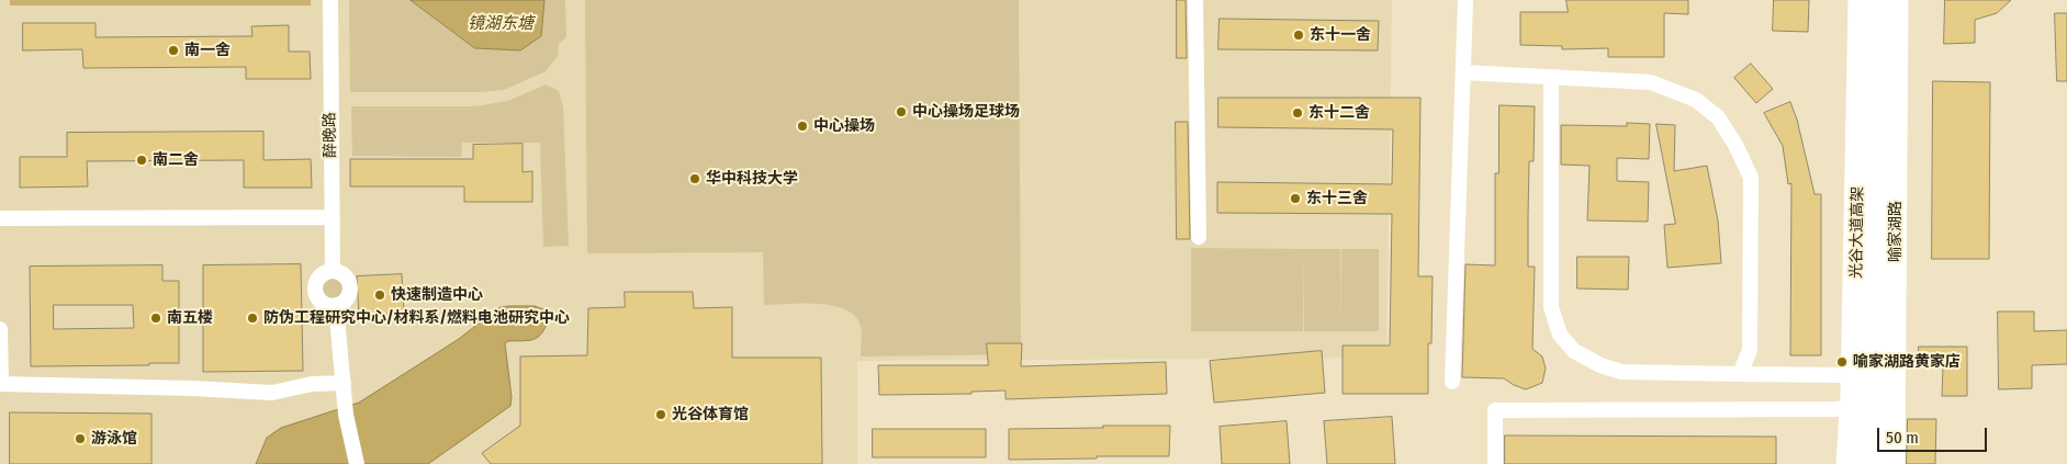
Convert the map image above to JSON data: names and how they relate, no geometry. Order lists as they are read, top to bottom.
{
  "streets": {
    "highway": ["光谷大道高架"],
    "main road": ["喻家湖路"],
    "street": ["醉晚路"]
  },
  "water": ["镜湖东塘"],
  "places": [
    "东十一舍",
    "南一舍",
    "中心操场足球场",
    "东十二舍",
    "中心操场",
    "南二舍",
    "华中科技大学",
    "东十三舍",
    "快速制造中心",
    "南五楼",
    "防伪工程研究中心/材料系/燃料电池研究中心",
    "喻家湖路黄家店",
    "光谷体育馆",
    "游泳馆"
  ],
  "scale_bar": "50 m"
}
